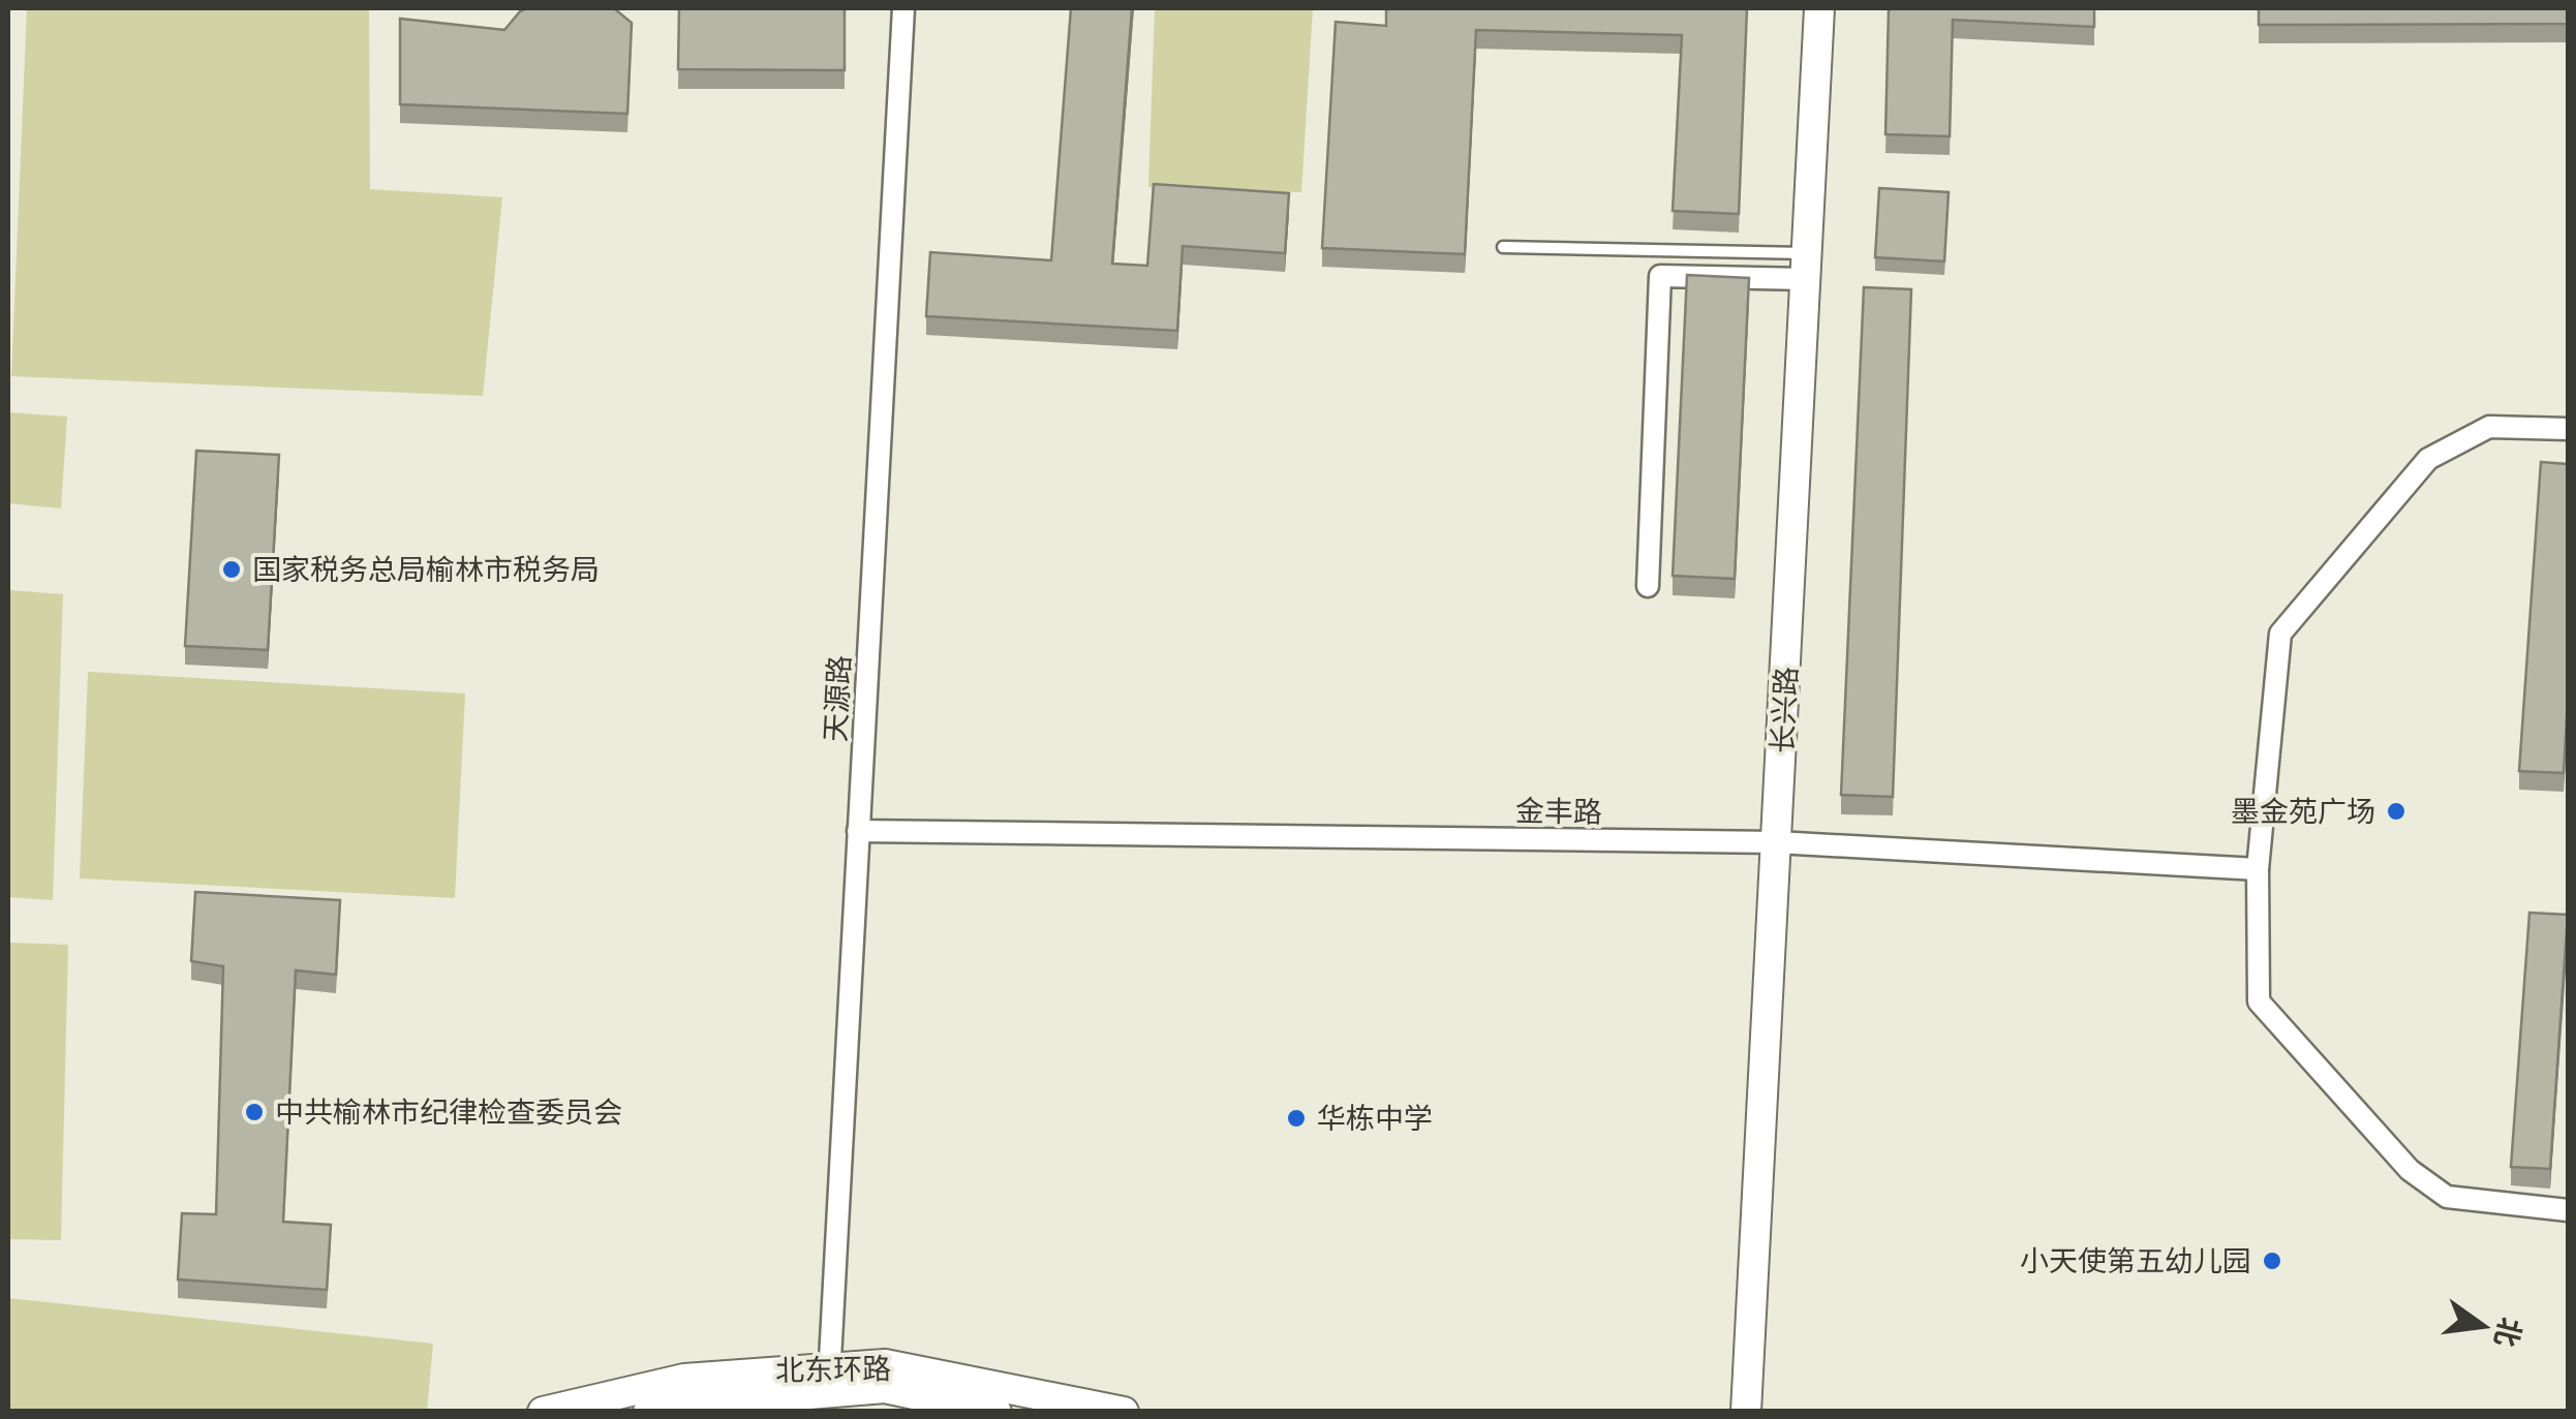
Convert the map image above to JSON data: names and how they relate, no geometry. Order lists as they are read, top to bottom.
{
  "streets": {
    "street": [
      "天源路",
      "长兴路",
      "金丰路",
      "北东环路"
    ]
  },
  "crossings": [
    ["天源路", "金丰路"],
    ["天源路", "北东环路"],
    ["长兴路", "金丰路"]
  ],
  "places": [
    "国家税务总局榆林市税务局",
    "墨金苑广场",
    "中共榆林市纪律检查委员会",
    "华栋中学",
    "小天使第五幼儿园"
  ],
  "north": "right"
}
